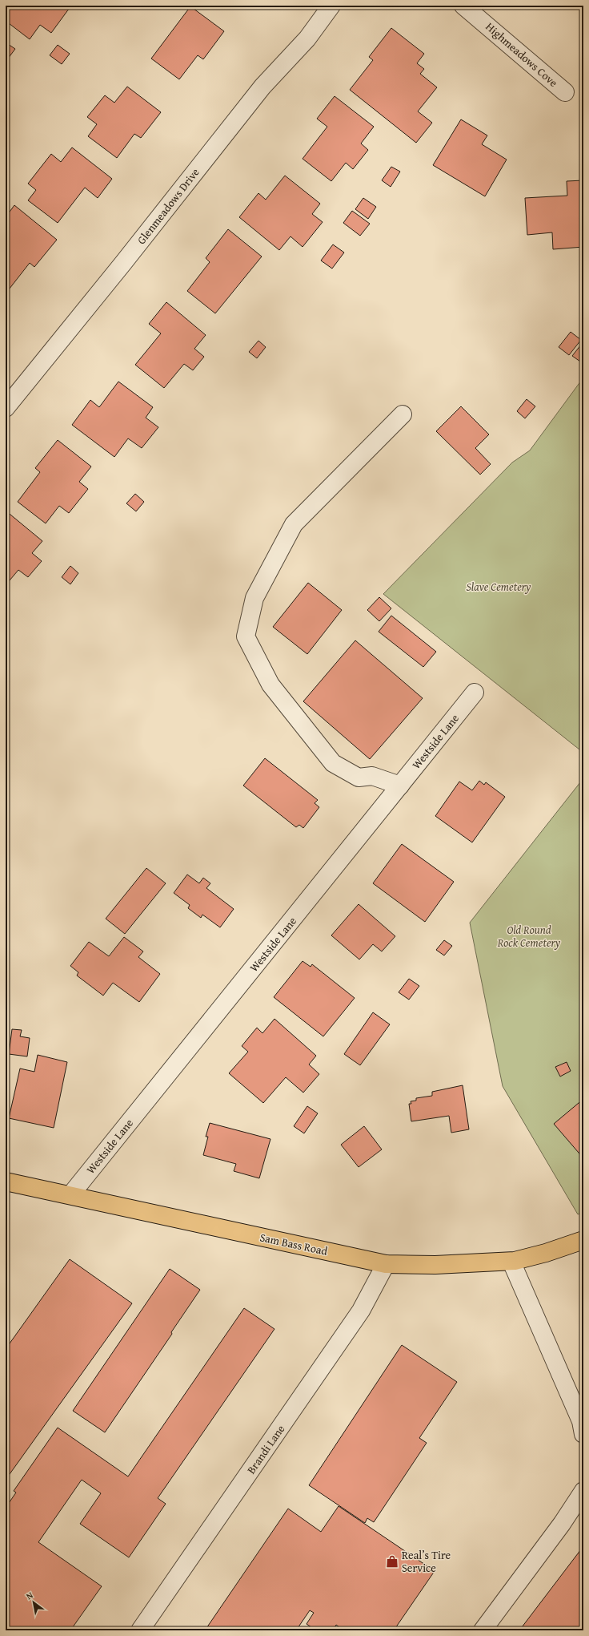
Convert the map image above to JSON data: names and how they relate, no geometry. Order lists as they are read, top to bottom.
{
  "streets": {
    "main road": ["Sam Bass Road"],
    "street": [
      "Highmeadows Cove",
      "Glenmeadows Drive",
      "Westside Lane",
      "Brandi Lane"
    ]
  },
  "crossings": [
    ["Westside Lane", "Sam Bass Road"],
    ["Sam Bass Road", "Brandi Lane"]
  ],
  "parks": ["Slave Cemetery", "Old Round Rock Cemetery"],
  "places": {
    "shop": ["Real’s Tire Service"]
  },
  "north": "top left"
}
